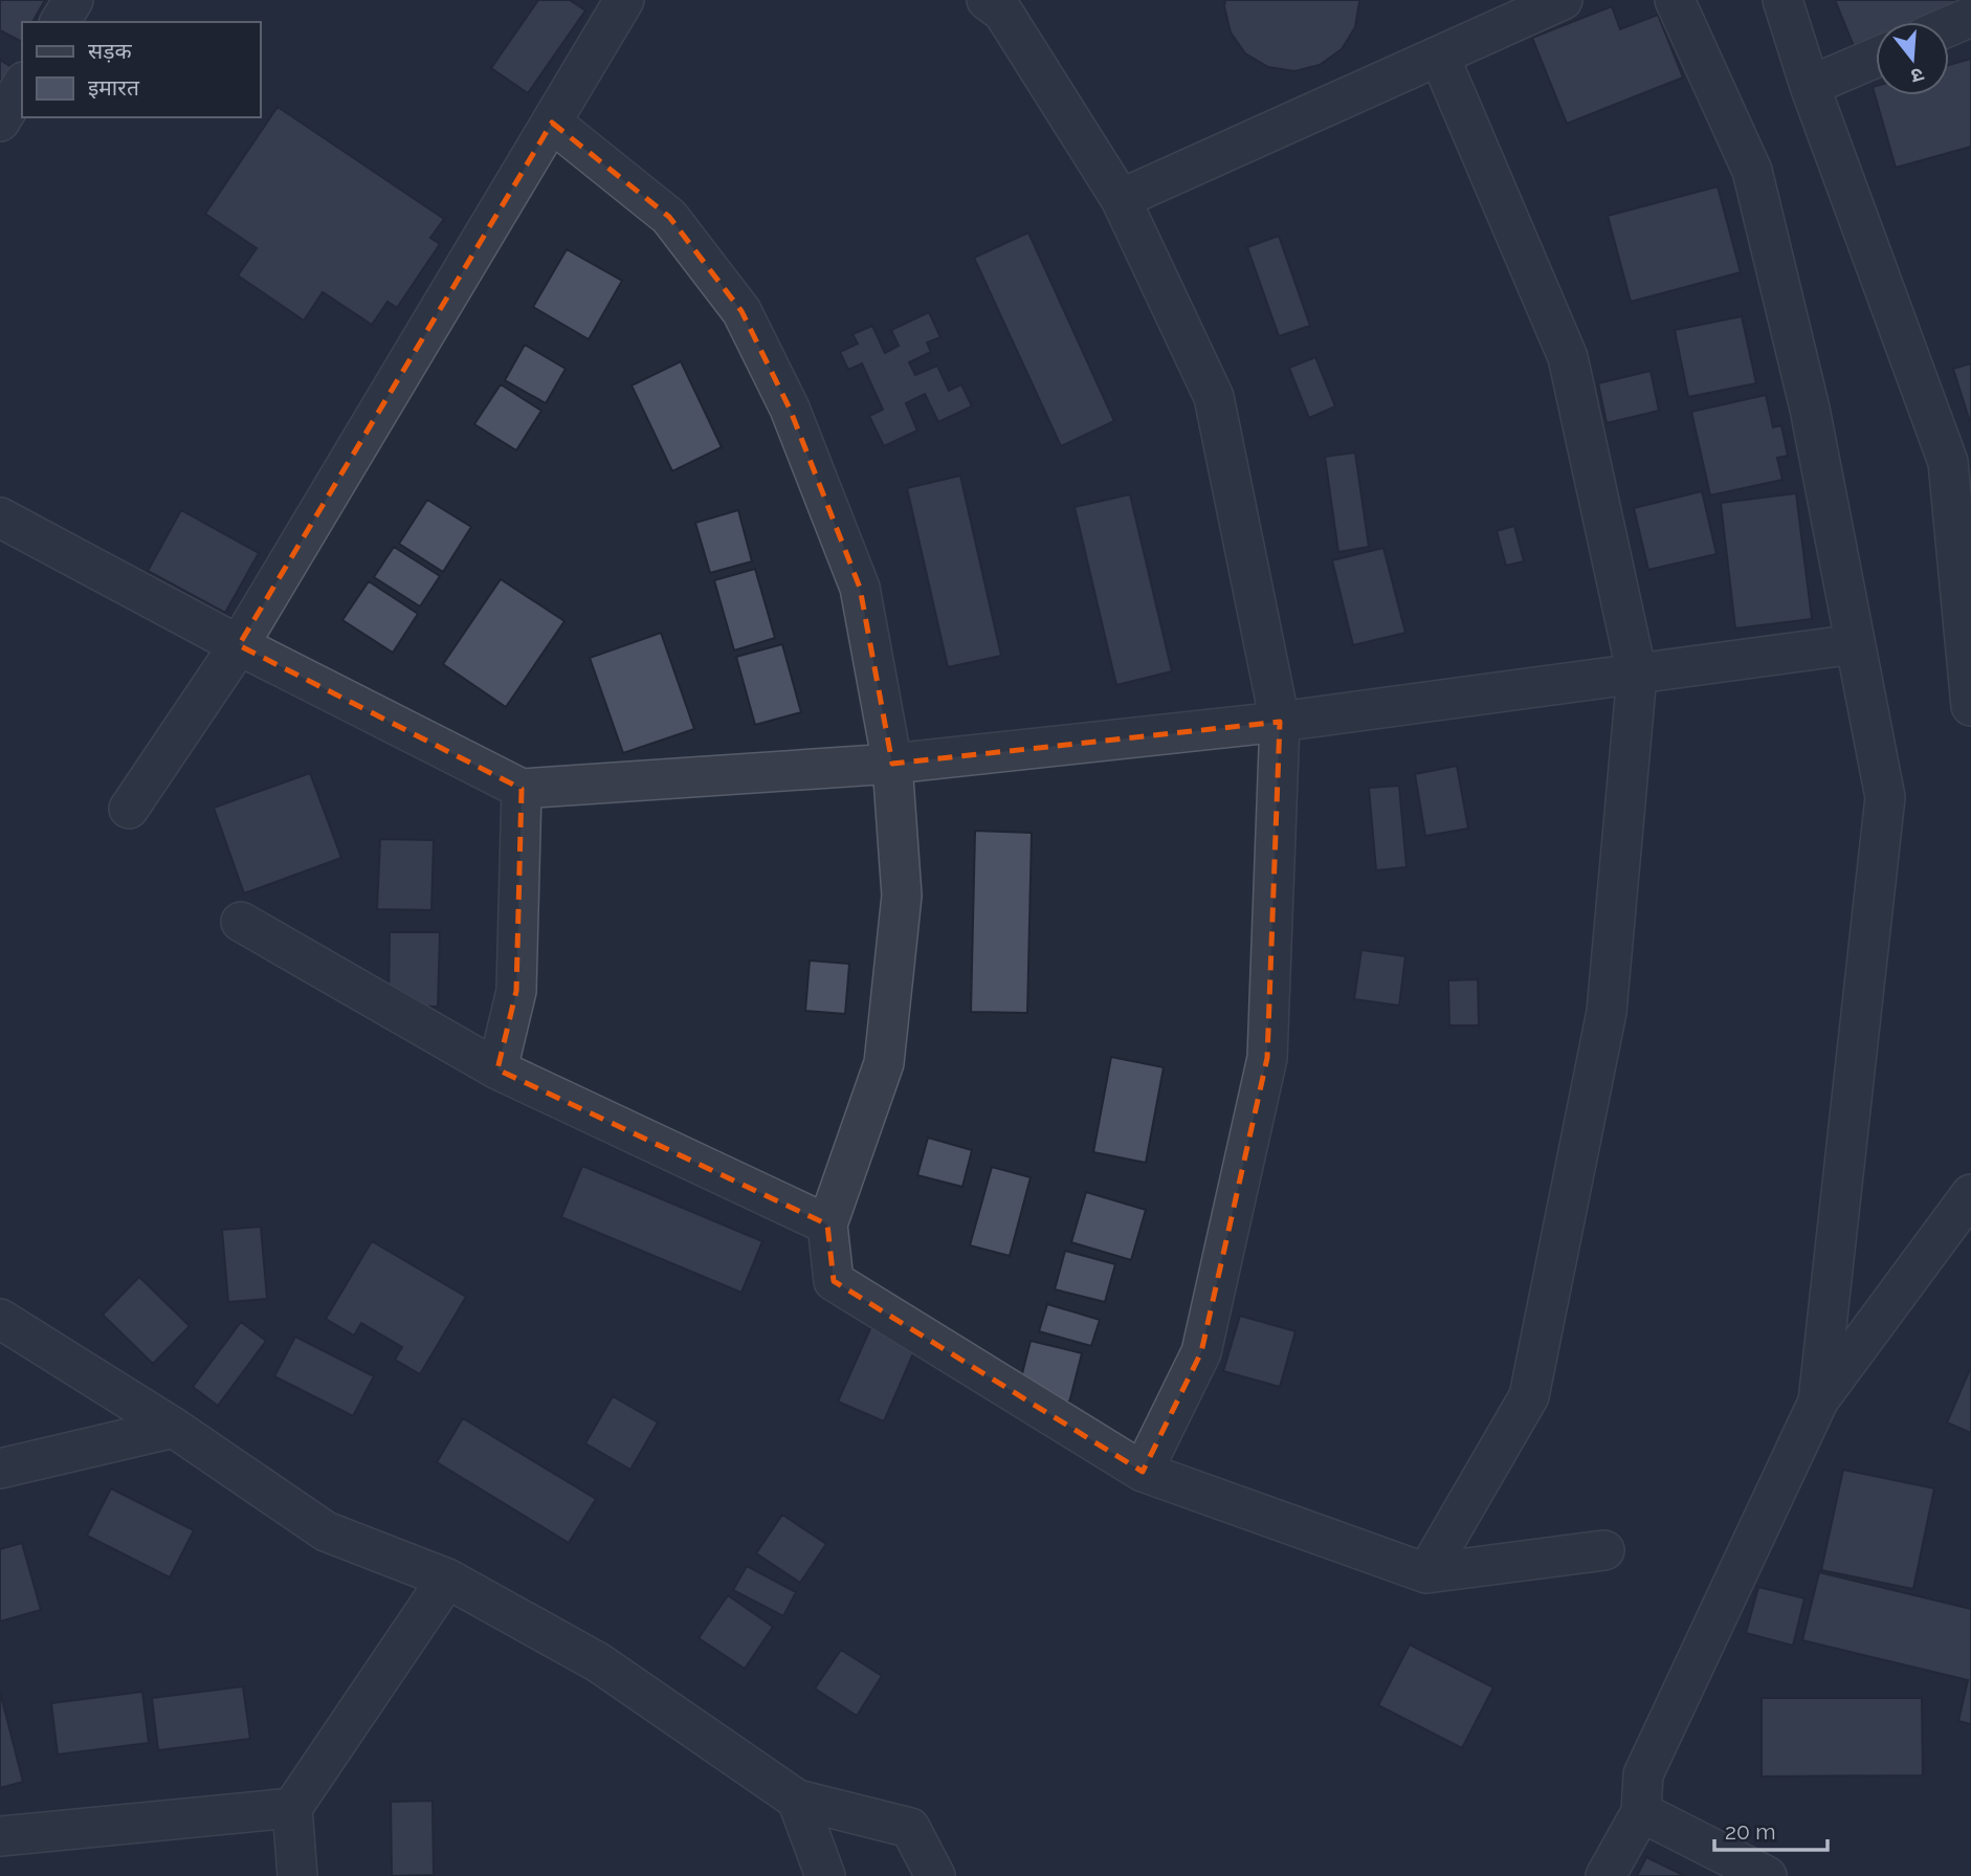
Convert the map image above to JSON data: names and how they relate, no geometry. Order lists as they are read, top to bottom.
{
  "legend": ["सड़क", "इमारत"],
  "scale_bar": "20 m",
  "north": "bottom"
}
